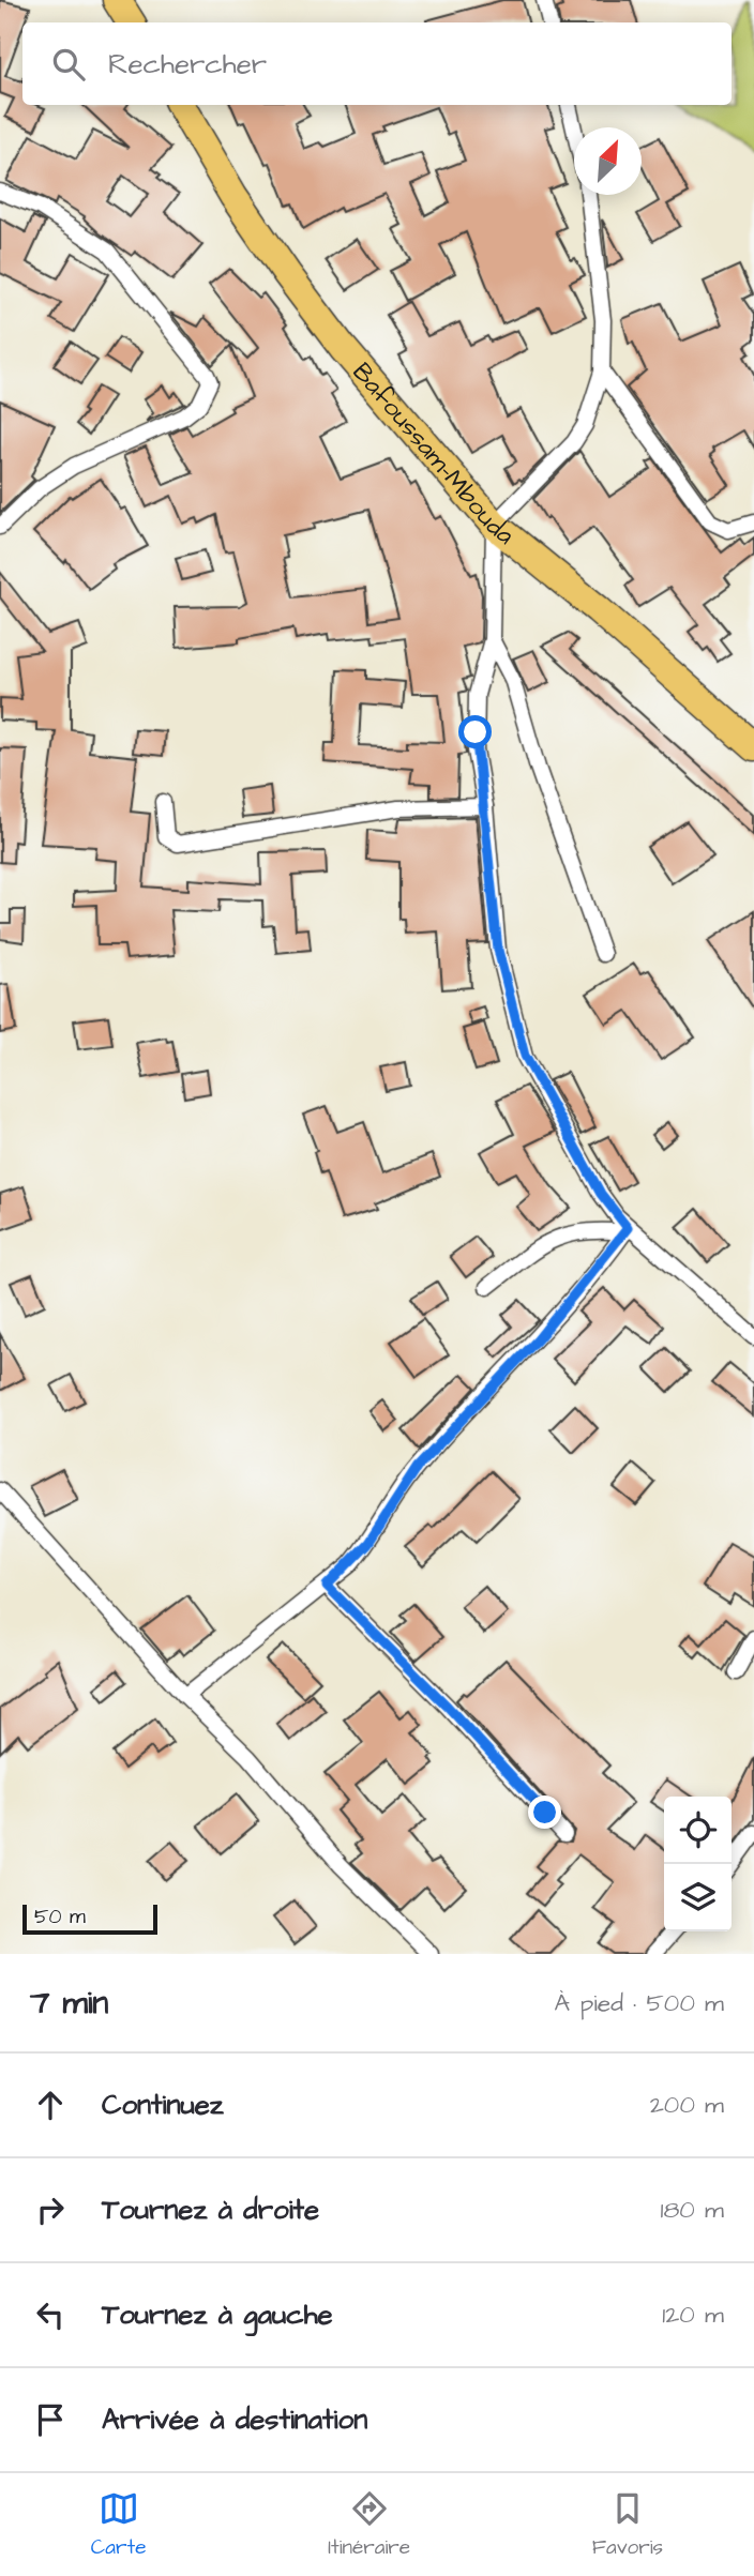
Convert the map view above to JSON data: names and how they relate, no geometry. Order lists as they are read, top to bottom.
{
  "streets": {
    "highway": ["Bafoussam-Mbouda"]
  },
  "scale_bar": "50 m",
  "north": "top right",
  "page": {
    "search": "Rechercher",
    "scale": "50 m",
    "heading": ["7 min", "À pied · 500 m"],
    "list": [
      ["Continuez", "200 m"],
      ["Tournez à droite", "180 m"],
      ["Tournez à gauche", "120 m"],
      "Arrivée à destination"
    ],
    "nav": ["Carte", "Itinéraire", "Favoris"]
  }
}
